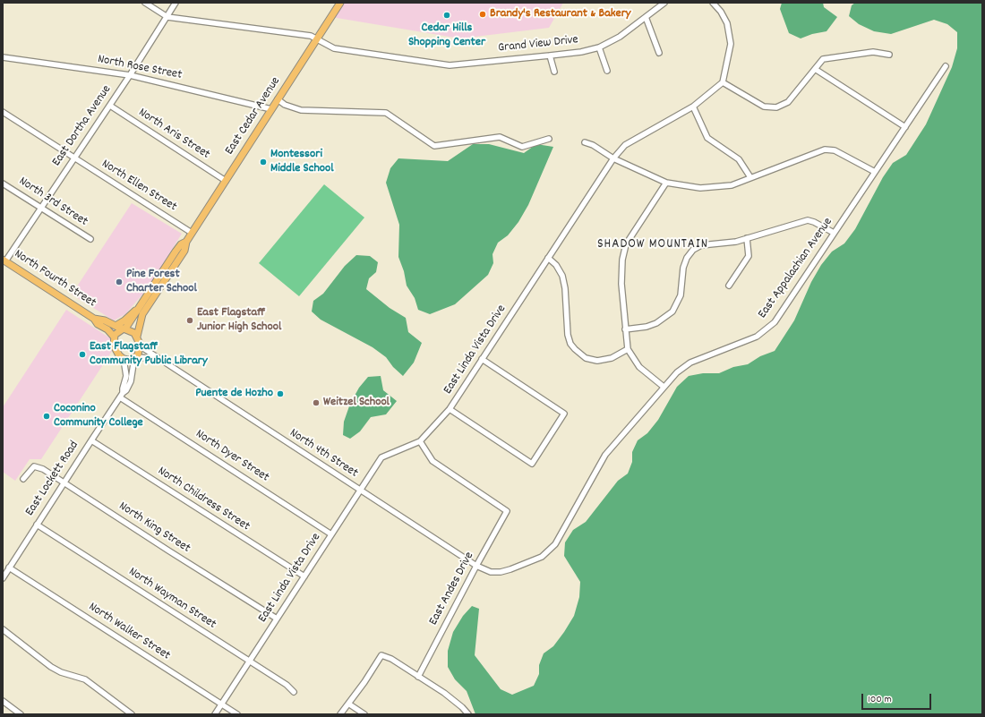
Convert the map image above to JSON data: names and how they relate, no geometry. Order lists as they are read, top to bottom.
{
  "streets": {
    "main road": ["East Cedar Avenue", "North Fourth Street"],
    "street": [
      "Grand View Drive",
      "North Rose Street",
      "East Dortha Avenue",
      "North Aris Street",
      "North Ellen Street",
      "North 3rd Street",
      "East Appalachian Avenue",
      "East Linda Vista Drive",
      "North 4th Street",
      "North Dyer Street",
      "East Lockett Road",
      "North Childress Street",
      "North King Street",
      "East Andes Drive",
      "North Wayman Street",
      "North Walker Street"
    ]
  },
  "crossings": [
    ["Grand View Drive", "East Cedar Avenue"],
    ["Grand View Drive", "East Dortha Avenue"],
    ["North Rose Street", "East Cedar Avenue"],
    ["North Rose Street", "East Dortha Avenue"],
    ["East Cedar Avenue", "North Aris Street"],
    ["East Cedar Avenue", "North Ellen Street"],
    ["East Cedar Avenue", "North Fourth Street"],
    ["East Cedar Avenue", "North 4th Street"],
    ["East Cedar Avenue", "East Lockett Road"],
    ["East Dortha Avenue", "North Aris Street"],
    ["East Dortha Avenue", "North Ellen Street"],
    ["East Dortha Avenue", "North 3rd Street"],
    ["East Dortha Avenue", "North Fourth Street"],
    ["East Appalachian Avenue", "North 4th Street"],
    ["East Appalachian Avenue", "East Andes Drive"],
    ["North Fourth Street", "North 4th Street"],
    ["North Fourth Street", "East Lockett Road"],
    ["East Linda Vista Drive", "North 4th Street"],
    ["East Linda Vista Drive", "North Dyer Street"],
    ["East Linda Vista Drive", "North Childress Street"],
    ["East Linda Vista Drive", "North King Street"],
    ["East Linda Vista Drive", "East Andes Drive"],
    ["East Linda Vista Drive", "North Wayman Street"],
    ["East Linda Vista Drive", "North Walker Street"],
    ["North 4th Street", "East Lockett Road"],
    ["North 4th Street", "East Andes Drive"],
    ["North Dyer Street", "East Lockett Road"],
    ["East Lockett Road", "North Childress Street"],
    ["East Lockett Road", "North King Street"],
    ["East Lockett Road", "North Wayman Street"],
    ["East Lockett Road", "North Walker Street"]
  ],
  "districts": ["SHADOW MOUNTAIN"],
  "places": [
    "Brandy's Restaurant & Bakery",
    "Cedar Hills Shopping Center",
    "Montessori Middle School",
    "Pine Forest Charter School",
    "East Flagstaff Junior High School",
    "East Flagstaff Community Public Library",
    "Puente de Hozho",
    "Weitzel School",
    "Coconino Community College"
  ],
  "scale_bar": "100 m"
}
